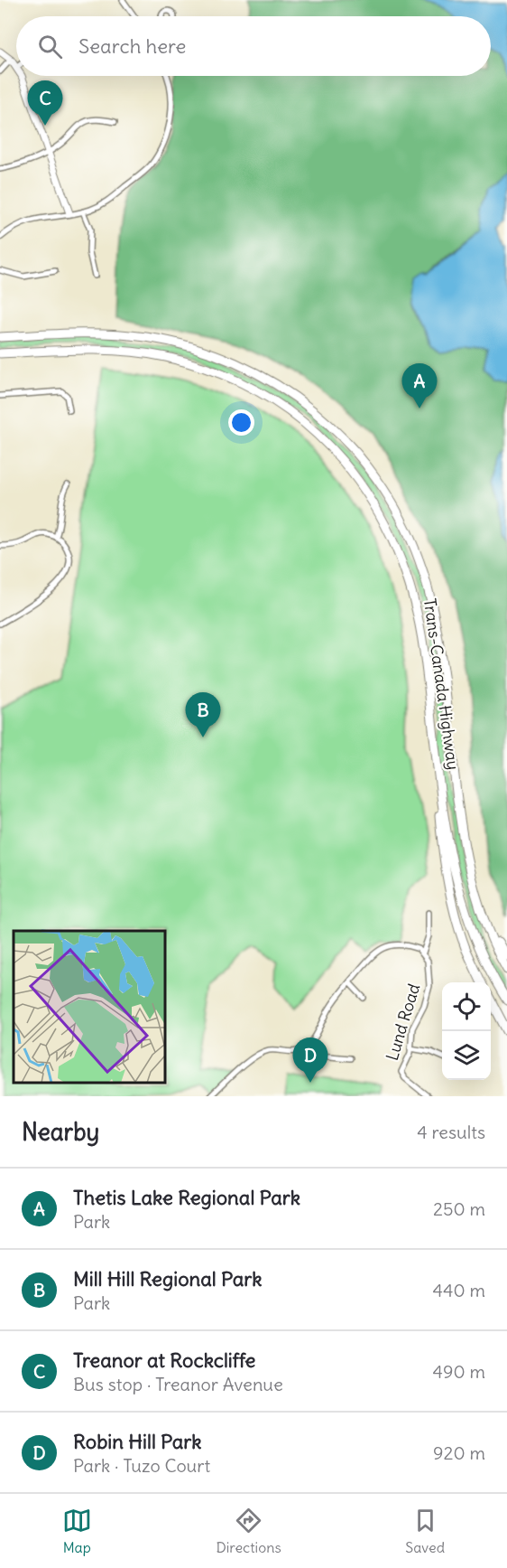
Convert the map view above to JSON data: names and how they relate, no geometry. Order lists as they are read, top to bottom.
{
  "streets": {
    "highway": ["Trans-Canada Highway"],
    "street": ["Lund Road"]
  },
  "page": {
    "search": "Search here",
    "pins": [
      "C",
      "A",
      "B",
      "D"
    ],
    "heading": ["Nearby", "4 results"],
    "list": [
      {
        "mark": "A",
        "name": "Thetis Lake Regional Park",
        "note": "Park",
        "value": "250 m"
      },
      {
        "mark": "B",
        "name": "Mill Hill Regional Park",
        "note": "Park",
        "value": "440 m"
      },
      {
        "mark": "C",
        "name": "Treanor at Rockcliffe",
        "note": "Bus stop · Treanor Avenue",
        "value": "490 m"
      },
      {
        "mark": "D",
        "name": "Robin Hill Park",
        "note": "Park · Tuzo Court",
        "value": "920 m"
      }
    ],
    "nav": ["Map", "Directions", "Saved"]
  }
}
